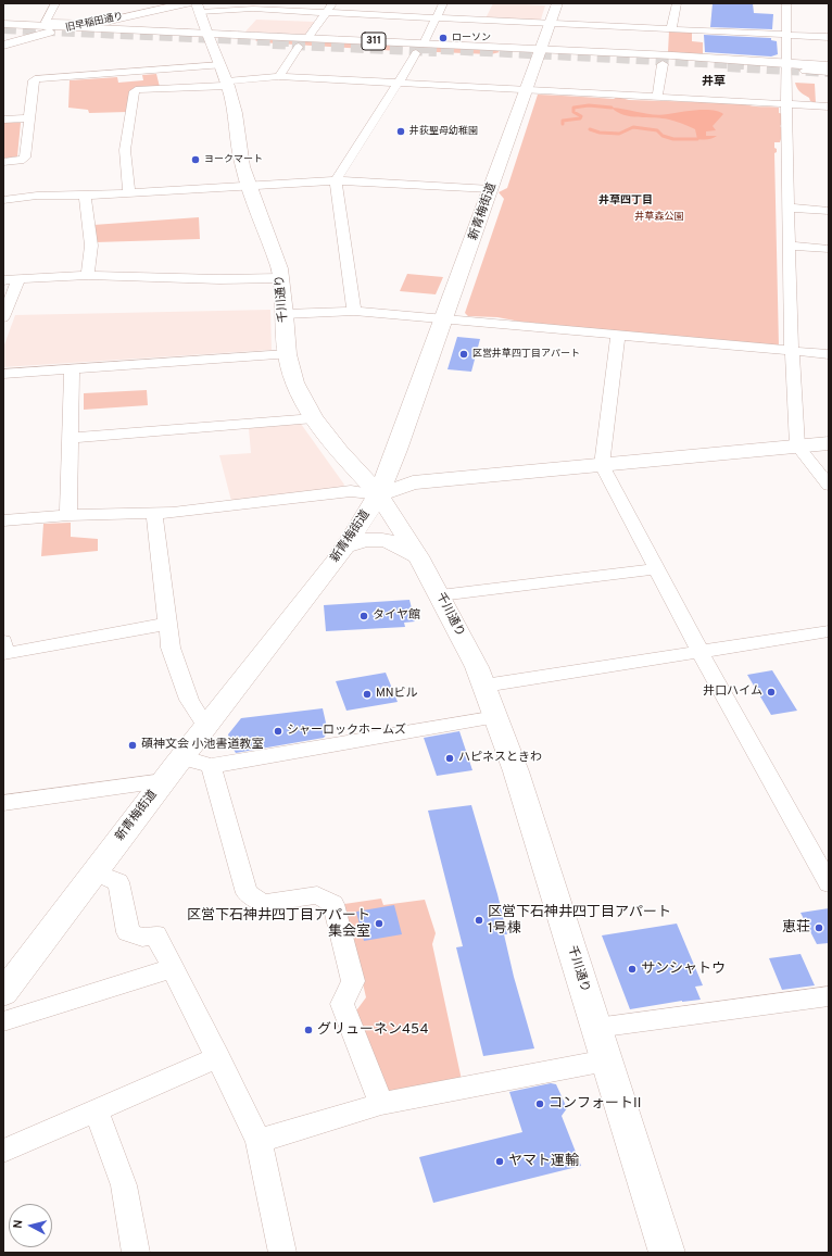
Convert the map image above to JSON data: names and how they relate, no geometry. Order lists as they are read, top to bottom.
{
  "streets": {
    "main road": [
      "旧早稲田通り",
      "311",
      "新青梅街道",
      "千川通り"
    ]
  },
  "crossings": [
    ["旧早稲田通り", "311"],
    ["311", "新青梅街道"],
    ["311", "千川通り"],
    ["新青梅街道", "千川通り"]
  ],
  "districts": ["井草", "井草四丁目"],
  "parks": ["井草森公園"],
  "places": [
    "ローソン",
    "井荻聖母幼稚園",
    "ヨークマート",
    "区営井草四丁目アパート",
    "タイヤ館",
    "井口ハイム",
    "MNビル",
    "シャーロックホームズ",
    "碩神文会 小池書道教室",
    "ハピネスときわ",
    "区営下石神井四丁目アパート 1号棟",
    "区営下石神井四丁目アパート 集会室",
    "恵荘",
    "サンシャトウ",
    "グリューネン454",
    "コンフォートII",
    "ヤマト運輸"
  ],
  "north": "left"
}
